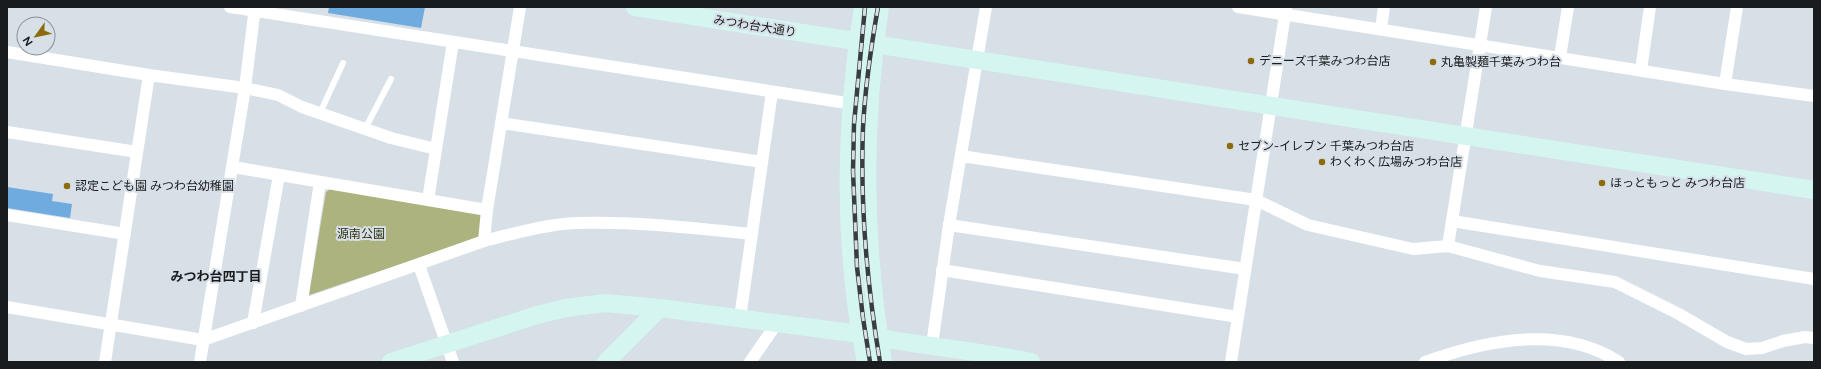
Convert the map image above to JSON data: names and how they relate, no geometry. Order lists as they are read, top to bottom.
{
  "streets": {
    "street": ["みつわ台大通り"]
  },
  "districts": ["みつわ台四丁目"],
  "parks": ["源南公園"],
  "places": [
    "デニーズ千葉みつわ台店",
    "丸亀製麺千葉みつわ台",
    "セブン-イレブン 千葉みつわ台店",
    "わくわく広場みつわ台店",
    "ほっともっと みつわ台店",
    "認定こども園 みつわ台幼稚園"
  ],
  "north": "bottom left"
}
